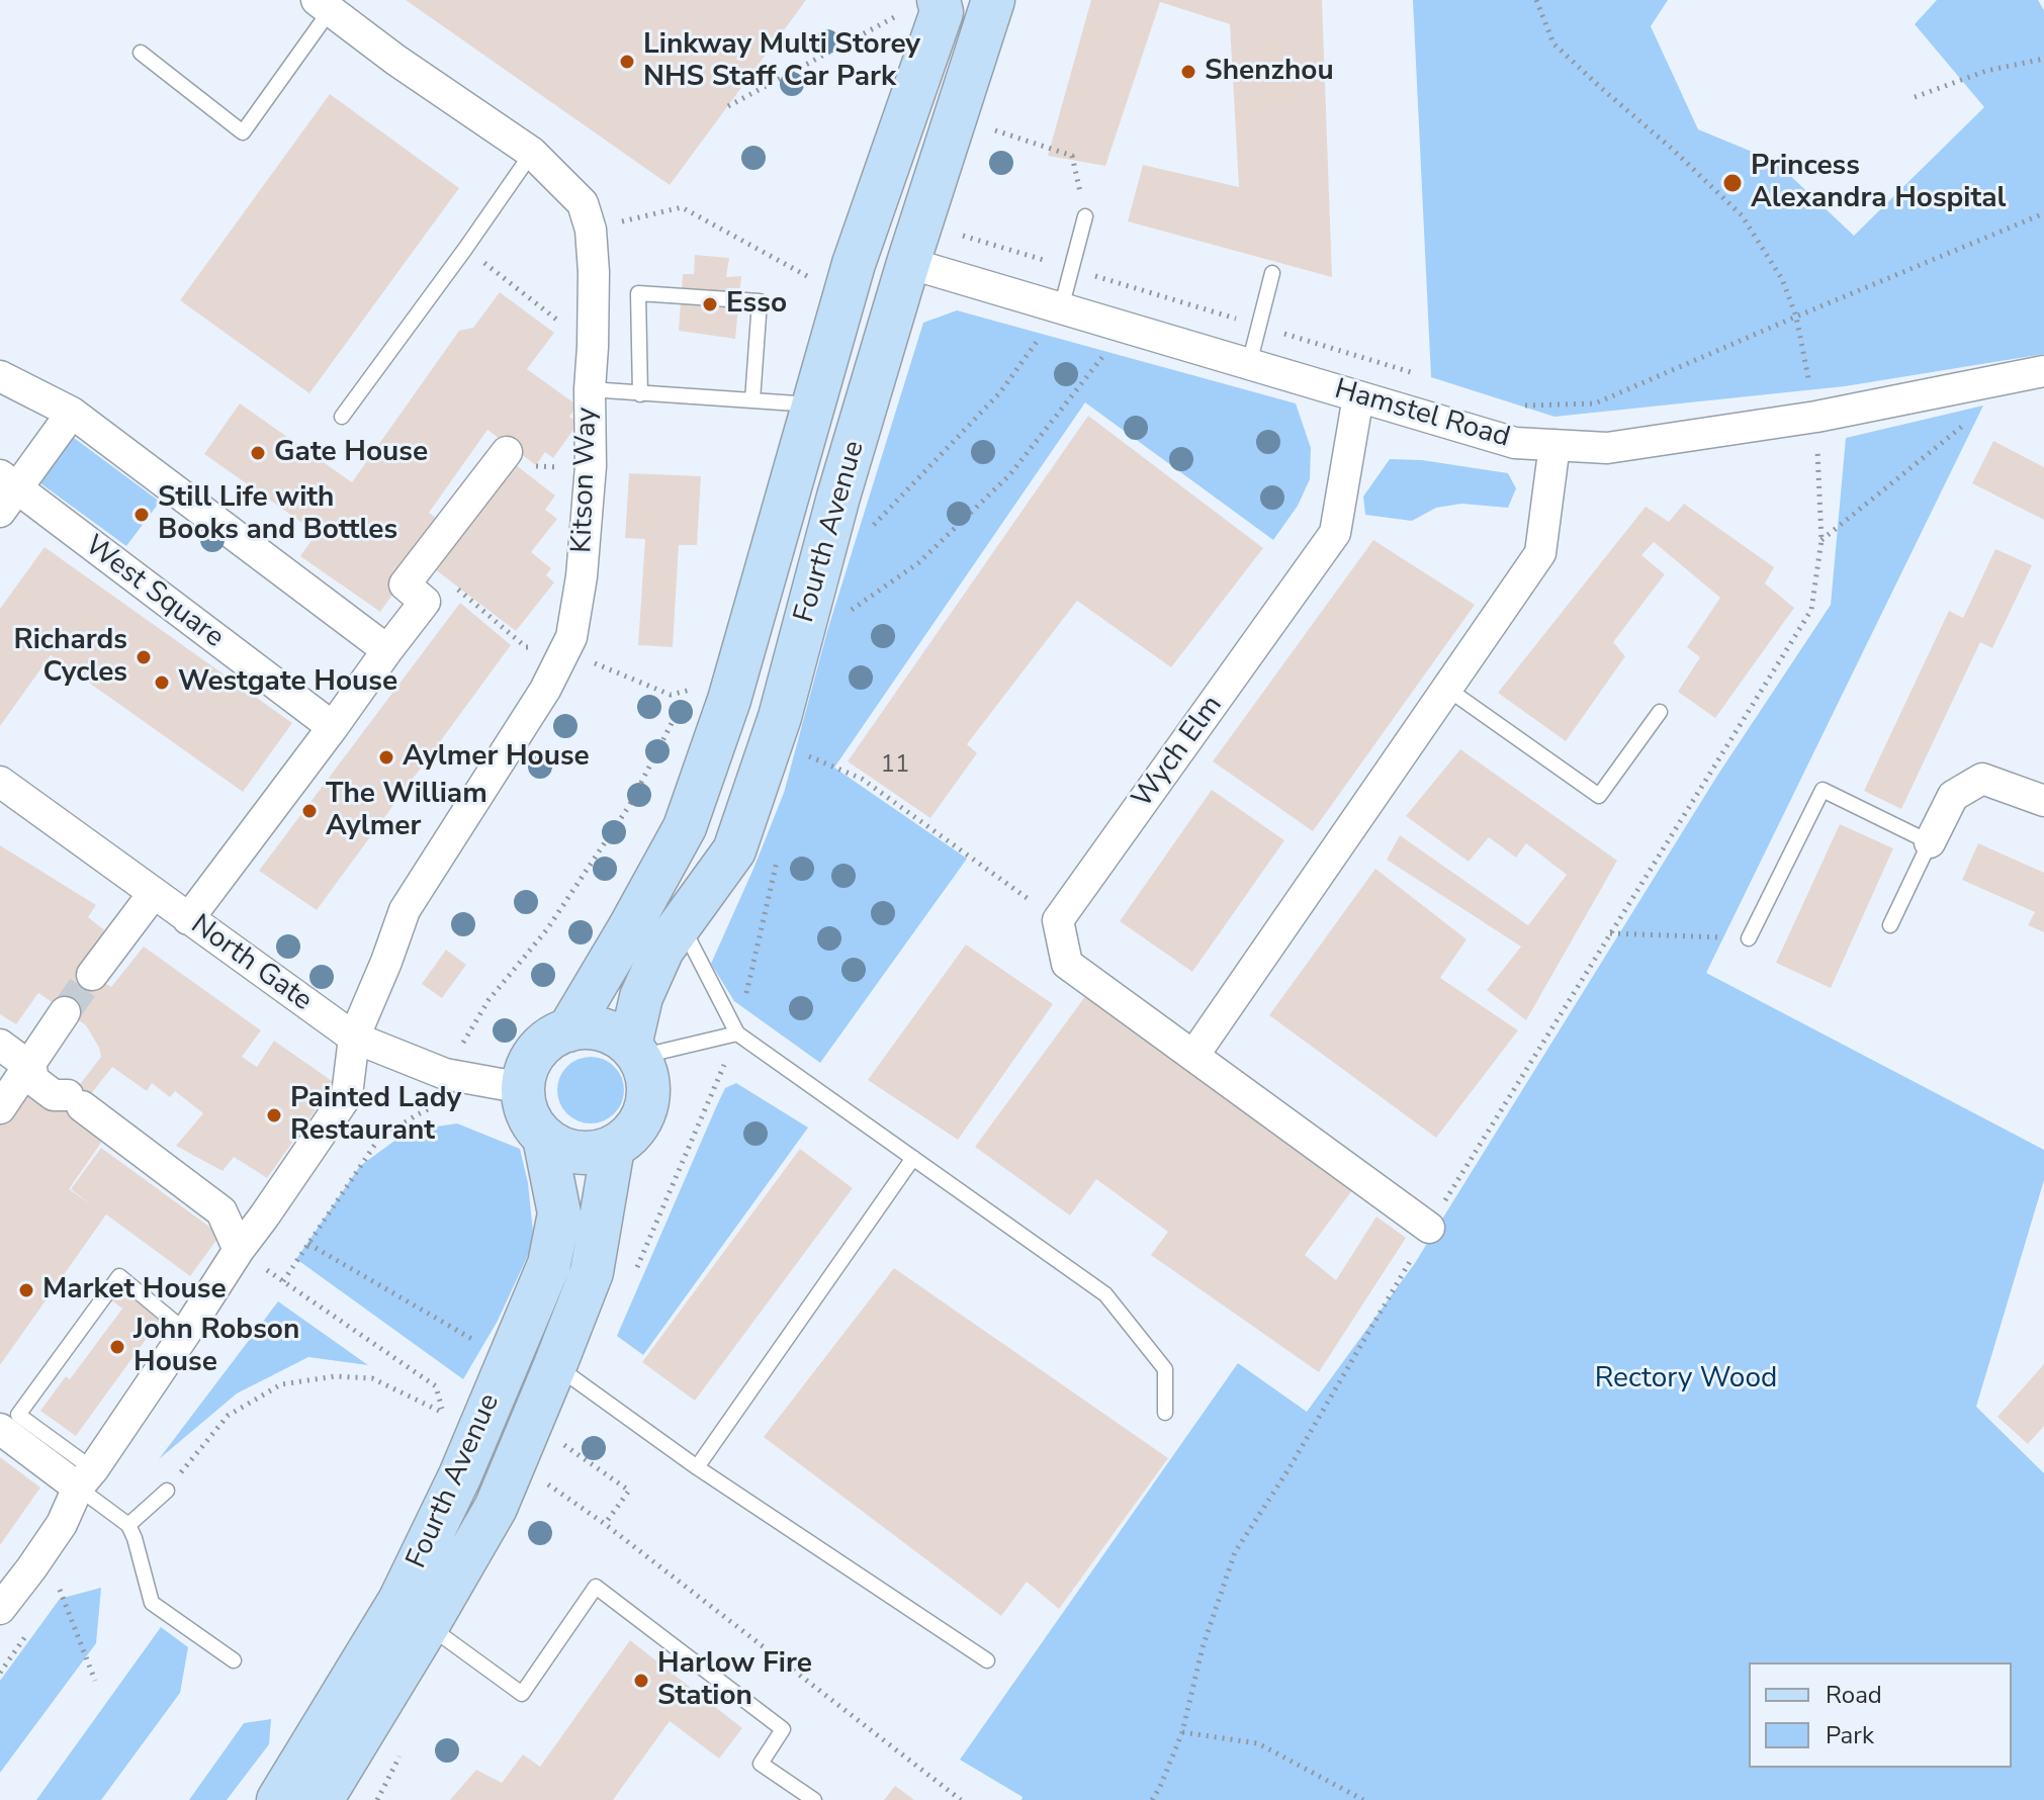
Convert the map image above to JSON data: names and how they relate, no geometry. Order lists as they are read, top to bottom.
{
  "streets": {
    "street": [
      "Hamstel Road",
      "Kitson Way",
      "Fourth Avenue",
      "West Square",
      "Wych Elm",
      "North Gate"
    ]
  },
  "crossings": [
    ["Hamstel Road", "Fourth Avenue"],
    ["Hamstel Road", "Wych Elm"],
    ["Kitson Way", "North Gate"],
    ["Fourth Avenue", "North Gate"]
  ],
  "parks": ["Rectory Wood"],
  "places": [
    "Linkway Multi Storey NHS Staff Car Park",
    "Shenzhou",
    "Princess Alexandra Hospital",
    "Esso",
    "Gate House",
    "Still Life with Books and Bottles",
    "Richards Cycles",
    "Westgate House",
    "Aylmer House",
    "The William Aylmer",
    "Painted Lady Restaurant",
    "Market House",
    "John Robson House",
    "Harlow Fire Station"
  ],
  "house_numbers": ["11"],
  "legend": ["Road", "Park"]
}
